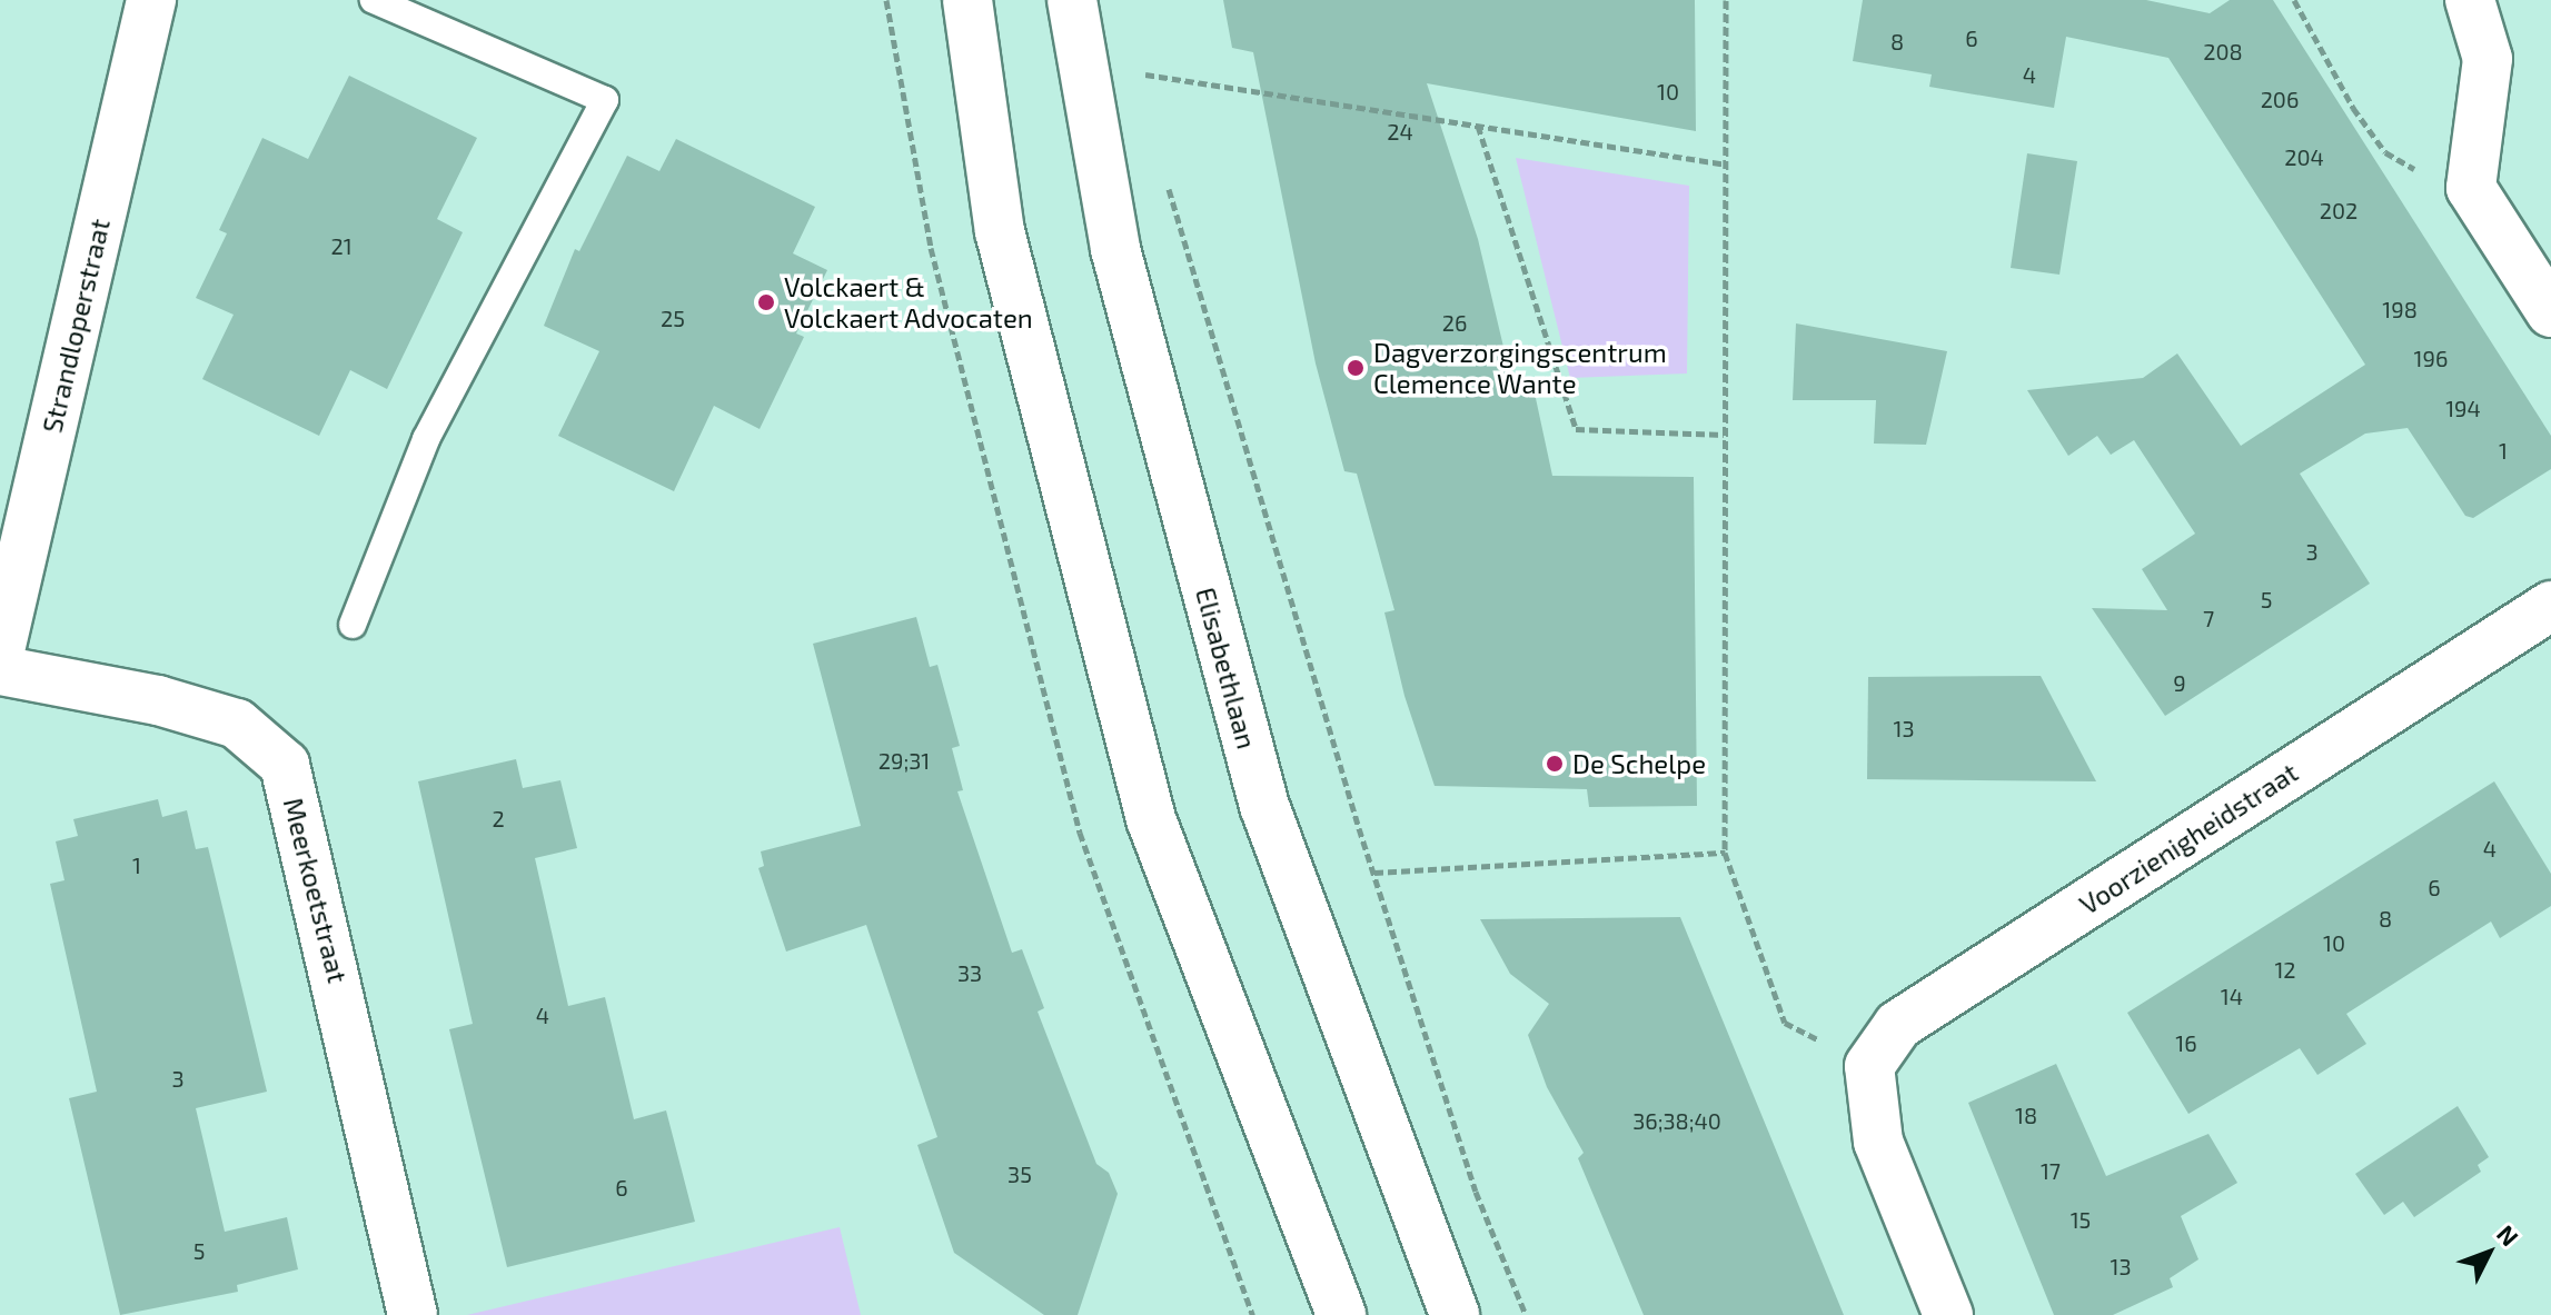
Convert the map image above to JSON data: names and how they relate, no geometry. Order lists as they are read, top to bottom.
{
  "streets": {
    "street": [
      "Strandloperstraat",
      "Elisabethlaan",
      "Voorzienigheidstraat",
      "Meerkoetstraat"
    ]
  },
  "places": ["Volckaert & Volckaert Advocaten", "Dagverzorgingscentrum Clemence Wante", "De Schelpe"],
  "house_numbers": [
    "6",
    "8",
    "208",
    "4",
    "10",
    "206",
    "24",
    "204",
    "202",
    "21",
    "198",
    "25",
    "26",
    "196",
    "194",
    "1",
    "3",
    "5",
    "7",
    "9",
    "13",
    "29;31",
    "2",
    "4",
    "1",
    "6",
    "8",
    "10",
    "12",
    "33",
    "14",
    "4",
    "16",
    "3",
    "18",
    "36;38;40",
    "17",
    "35",
    "6",
    "15",
    "5",
    "13"
  ],
  "north": "top right"
}
